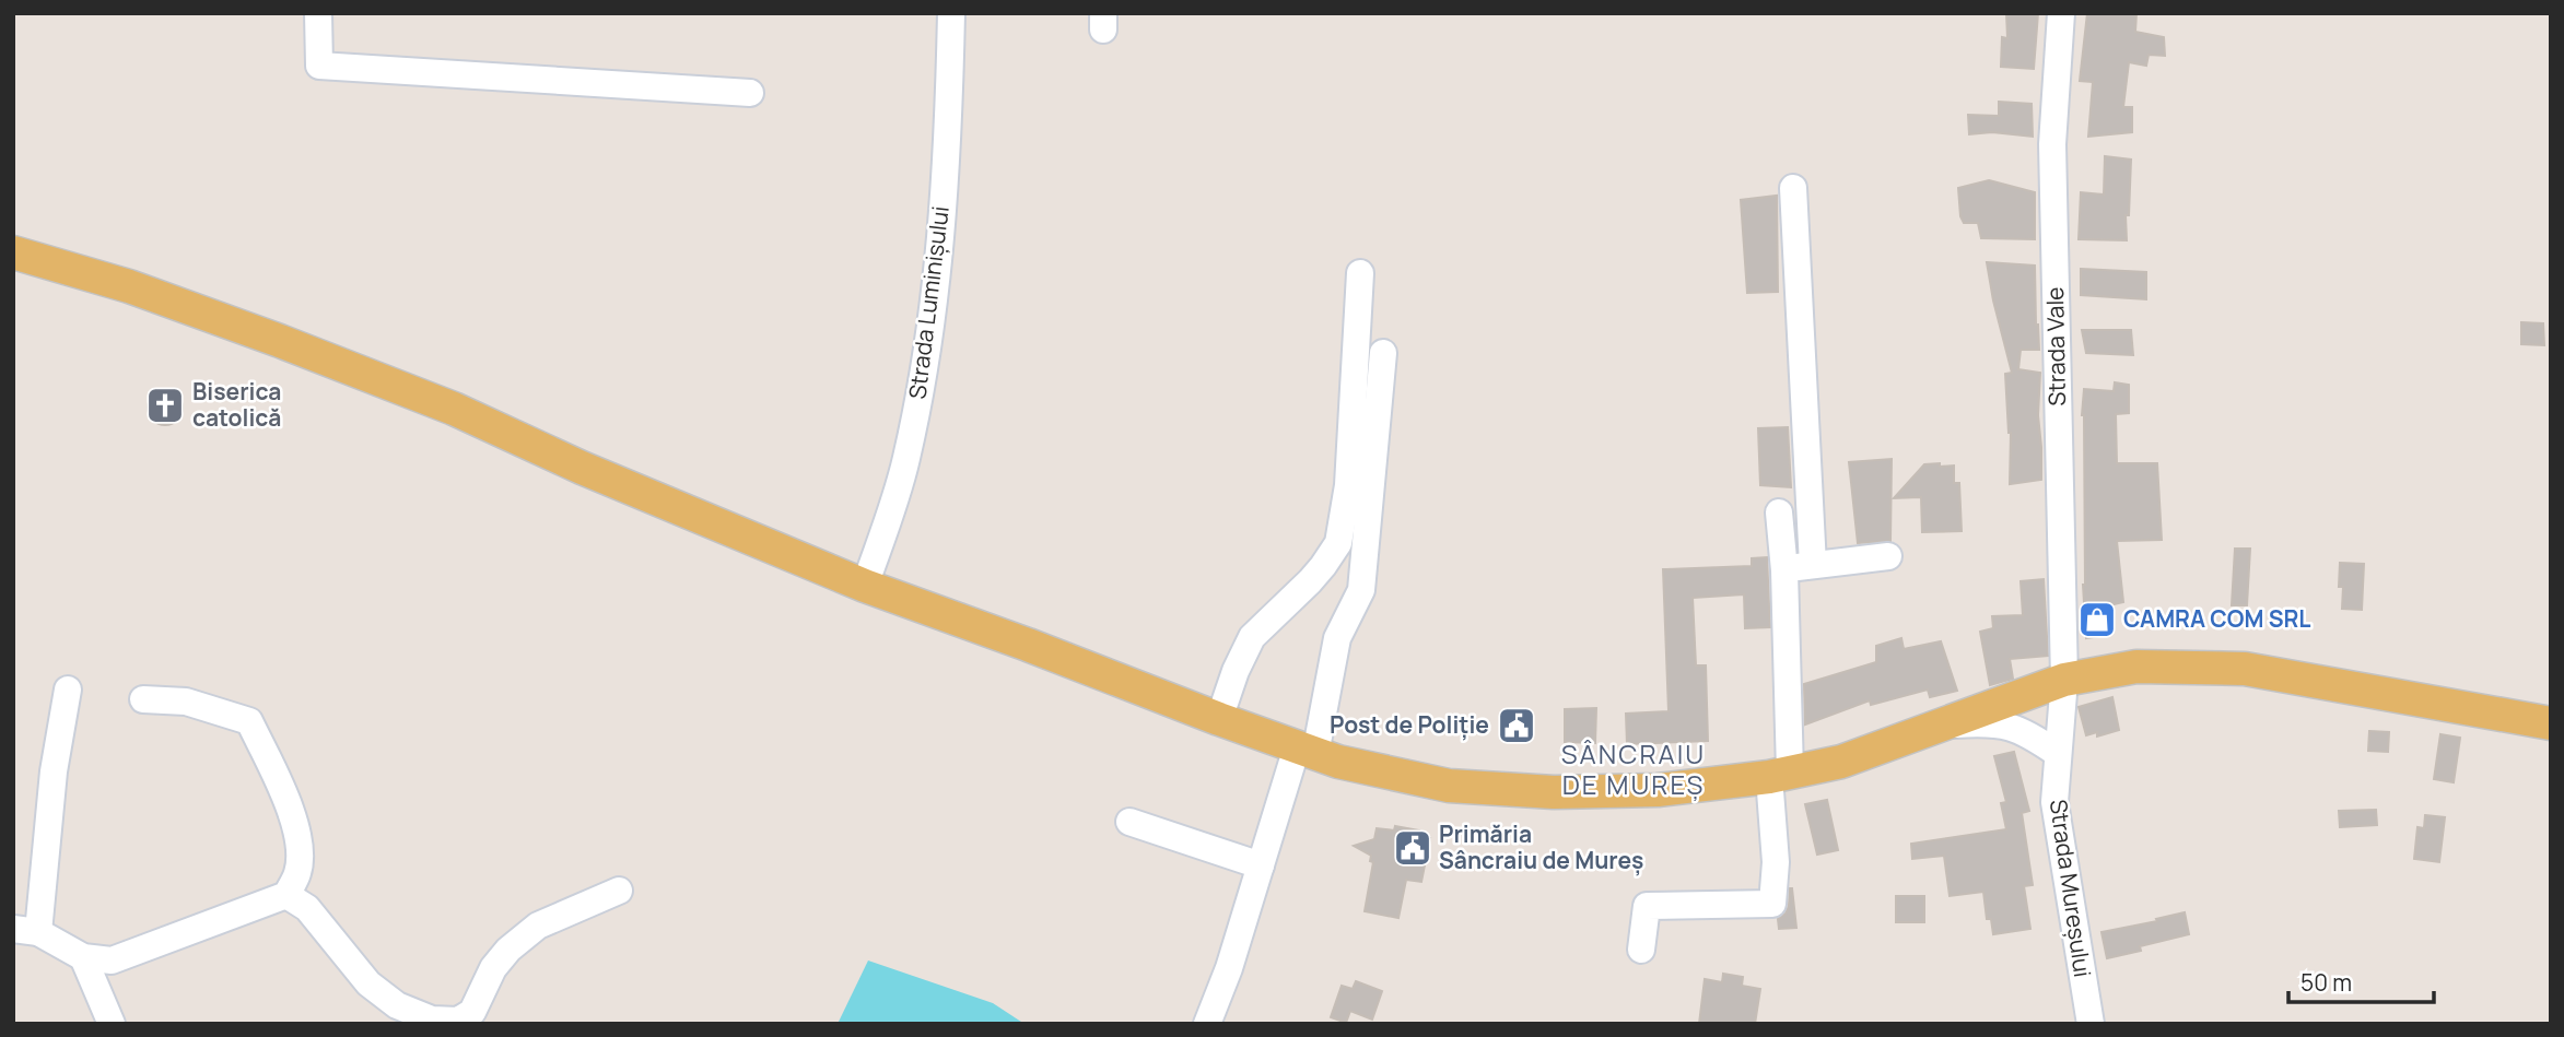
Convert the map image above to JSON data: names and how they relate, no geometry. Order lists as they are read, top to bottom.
{
  "streets": {
    "street": ["Strada Luminișului", "Strada Vale", "Strada Mureșului"]
  },
  "crossings": [
    ["Strada Vale", "Strada Mureșului"]
  ],
  "districts": ["SÂNCRAIU DE MUREȘ"],
  "places": {
    "church": ["Biserica catolică"],
    "shop": ["CAMRA COM SRL"],
    "public building": ["Post de Poliție", "Primăria Sâncraiu de Mureș"]
  },
  "scale_bar": "50 m"
}
